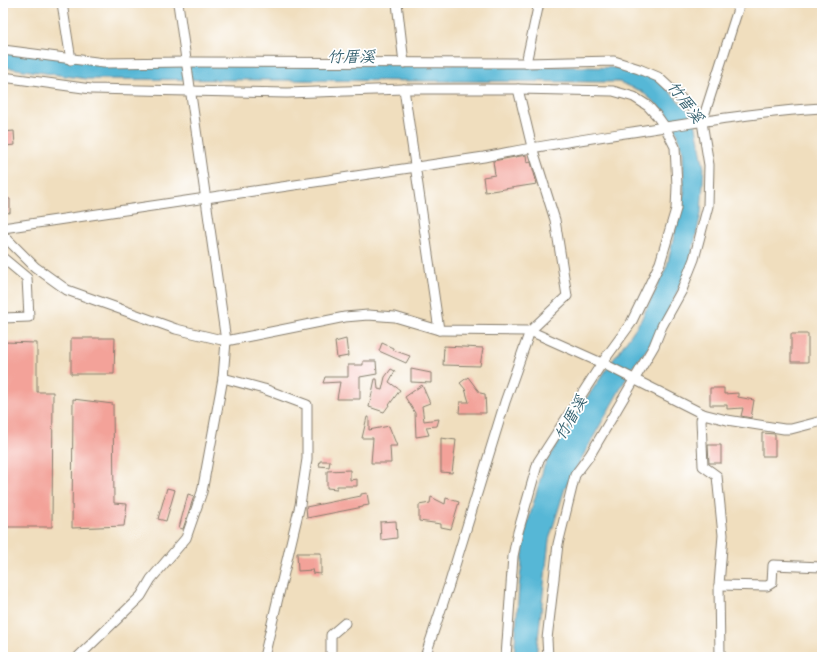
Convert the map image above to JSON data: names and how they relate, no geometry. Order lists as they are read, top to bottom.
{
  "water": ["竹厝溪"]
}
